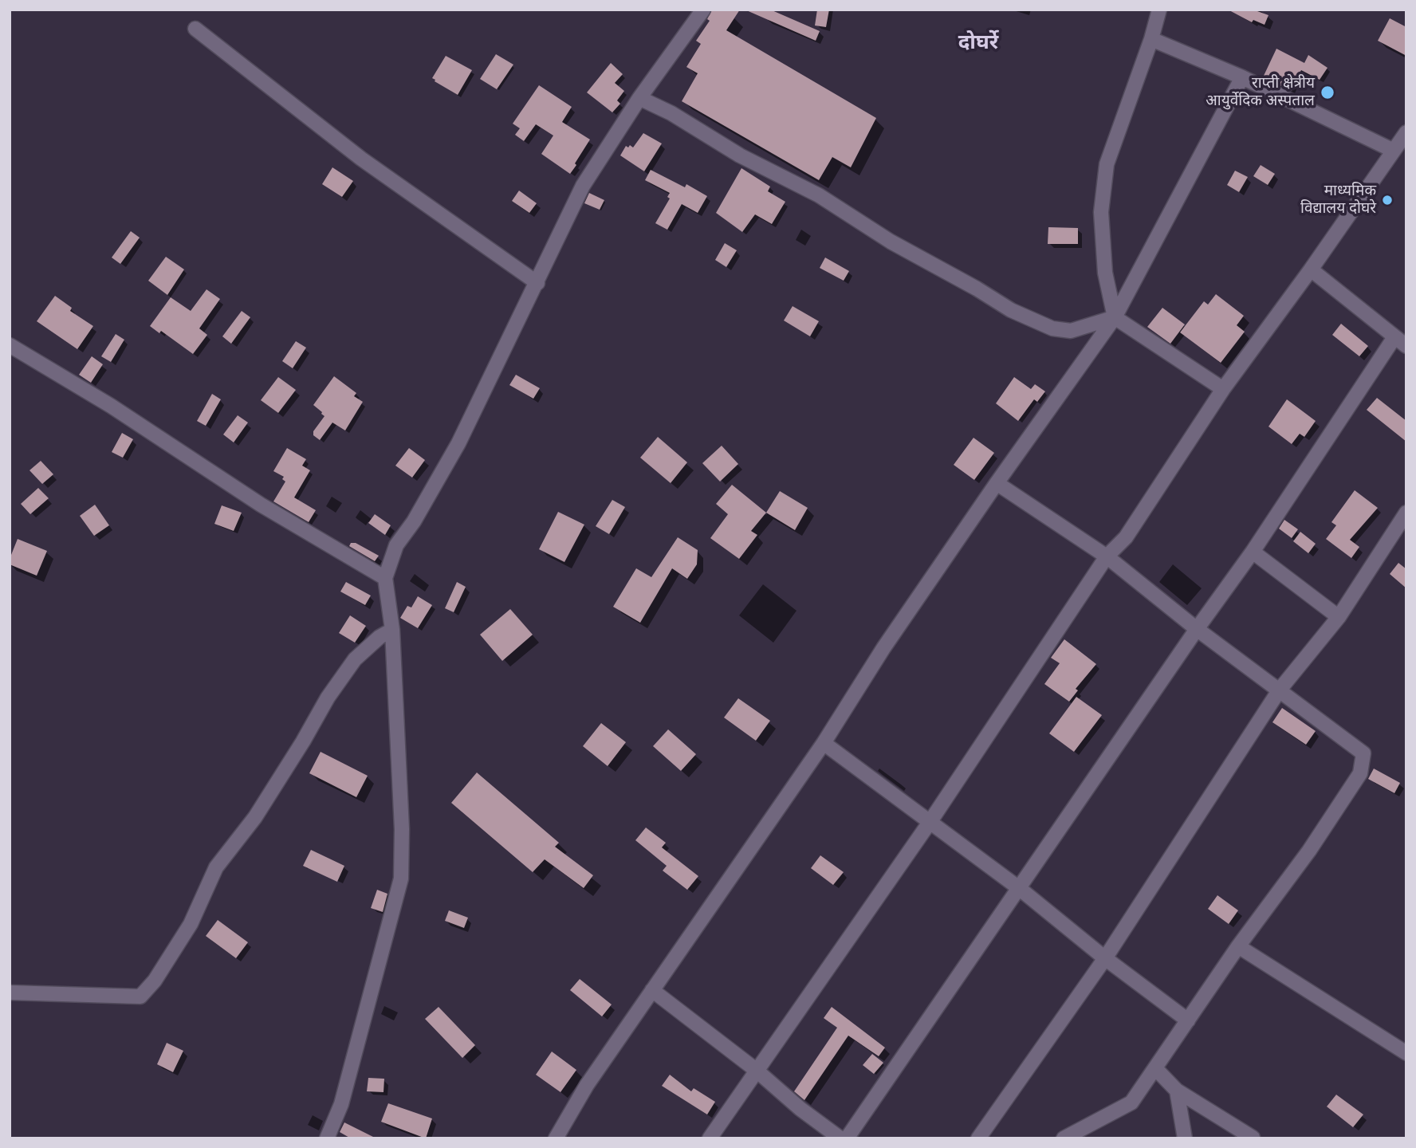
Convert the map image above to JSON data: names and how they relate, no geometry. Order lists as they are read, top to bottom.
{
  "districts": ["दोघर्रे"],
  "places": ["राप्ती क्षेत्रीय आयुर्वेदिक अस्पताल", "माध्यमिक विद्यालय दोघरे"]
}
